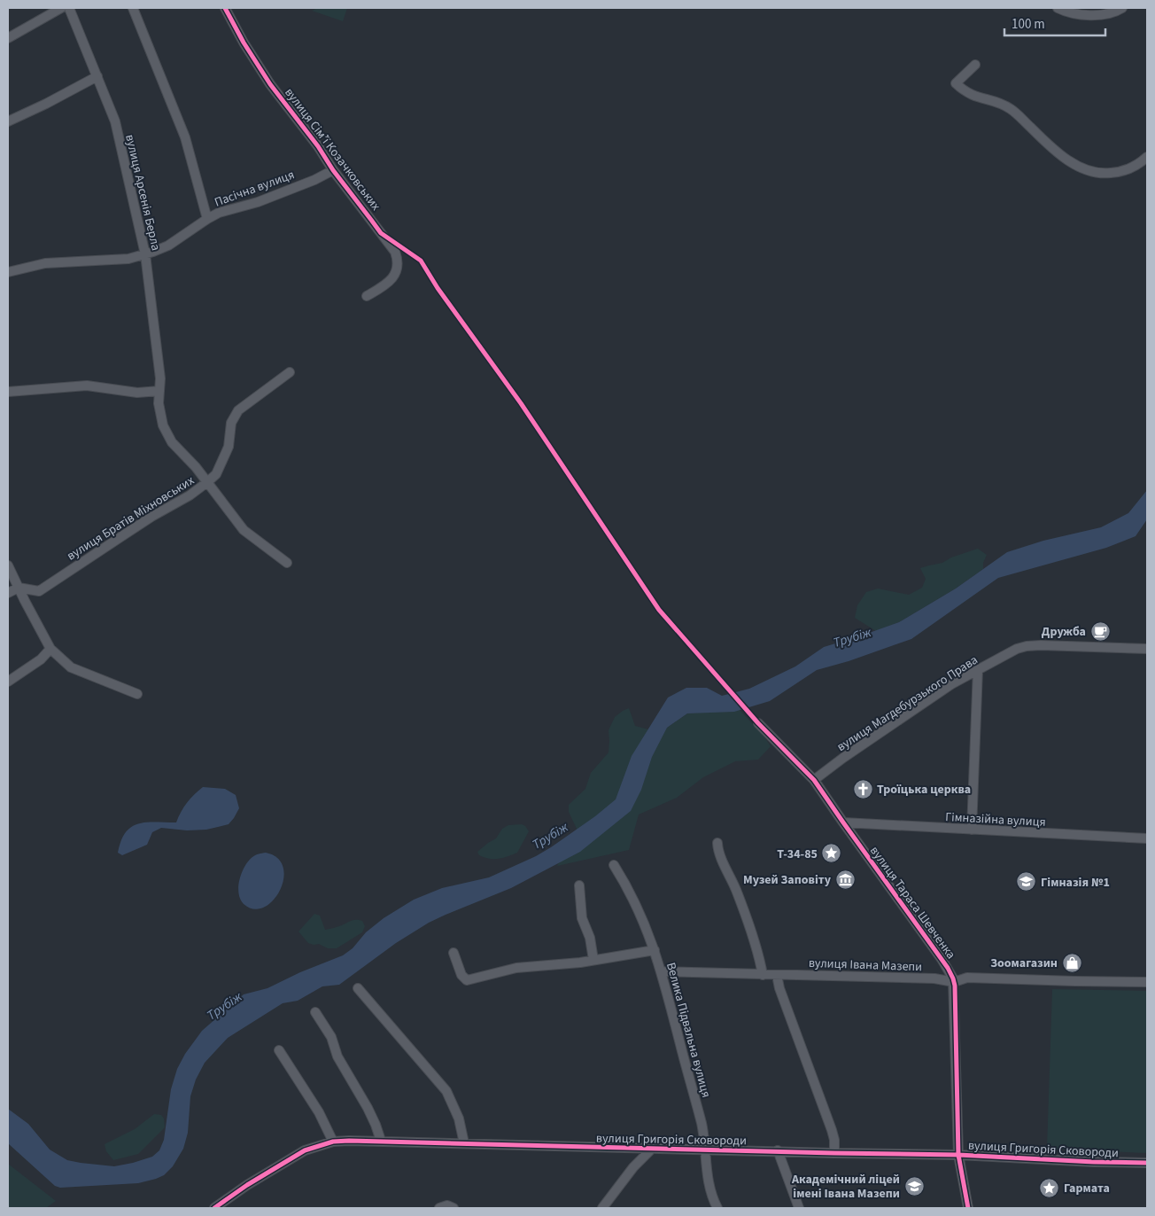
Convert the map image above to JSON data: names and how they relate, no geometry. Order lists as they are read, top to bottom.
{
  "streets": {
    "street": [
      "вулиця Сімʼї Козачковських",
      "Пасічна вулиця",
      "вулиця Арсенія Берла",
      "вулиця Братів Міхновських",
      "вулиця Магдебурзького Права",
      "Гімназійна вулиця",
      "вулиця Тараса Шевченка",
      "вулиця Івана Мазепи",
      "Велика Підвальна вулиця",
      "вулиця Григорія Сковороди"
    ]
  },
  "crossings": [
    ["вулиця Сімʼї Козачковських", "Пасічна вулиця"],
    ["Пасічна вулиця", "вулиця Арсенія Берла"],
    ["вулиця Арсенія Берла", "вулиця Братів Міхновських"],
    ["вулиця Магдебурзького Права", "вулиця Тараса Шевченка"],
    ["Гімназійна вулиця", "вулиця Тараса Шевченка"],
    ["вулиця Тараса Шевченка", "вулиця Івана Мазепи"],
    ["вулиця Тараса Шевченка", "вулиця Григорія Сковороди"],
    ["вулиця Івана Мазепи", "Велика Підвальна вулиця"],
    ["Велика Підвальна вулиця", "вулиця Григорія Сковороди"]
  ],
  "water": ["Трубіж"],
  "places": {
    "cafe": ["Дружба"],
    "church": ["Троїцька церква"],
    "place": ["Т-34-85", "Гармата"],
    "museum": ["Музей Заповіту"],
    "school or university": ["Гімназія №1", "Академічний ліцей імені Івана Мазепи"],
    "shop": ["Зоомагазин"]
  },
  "scale_bar": "100 m"
}
